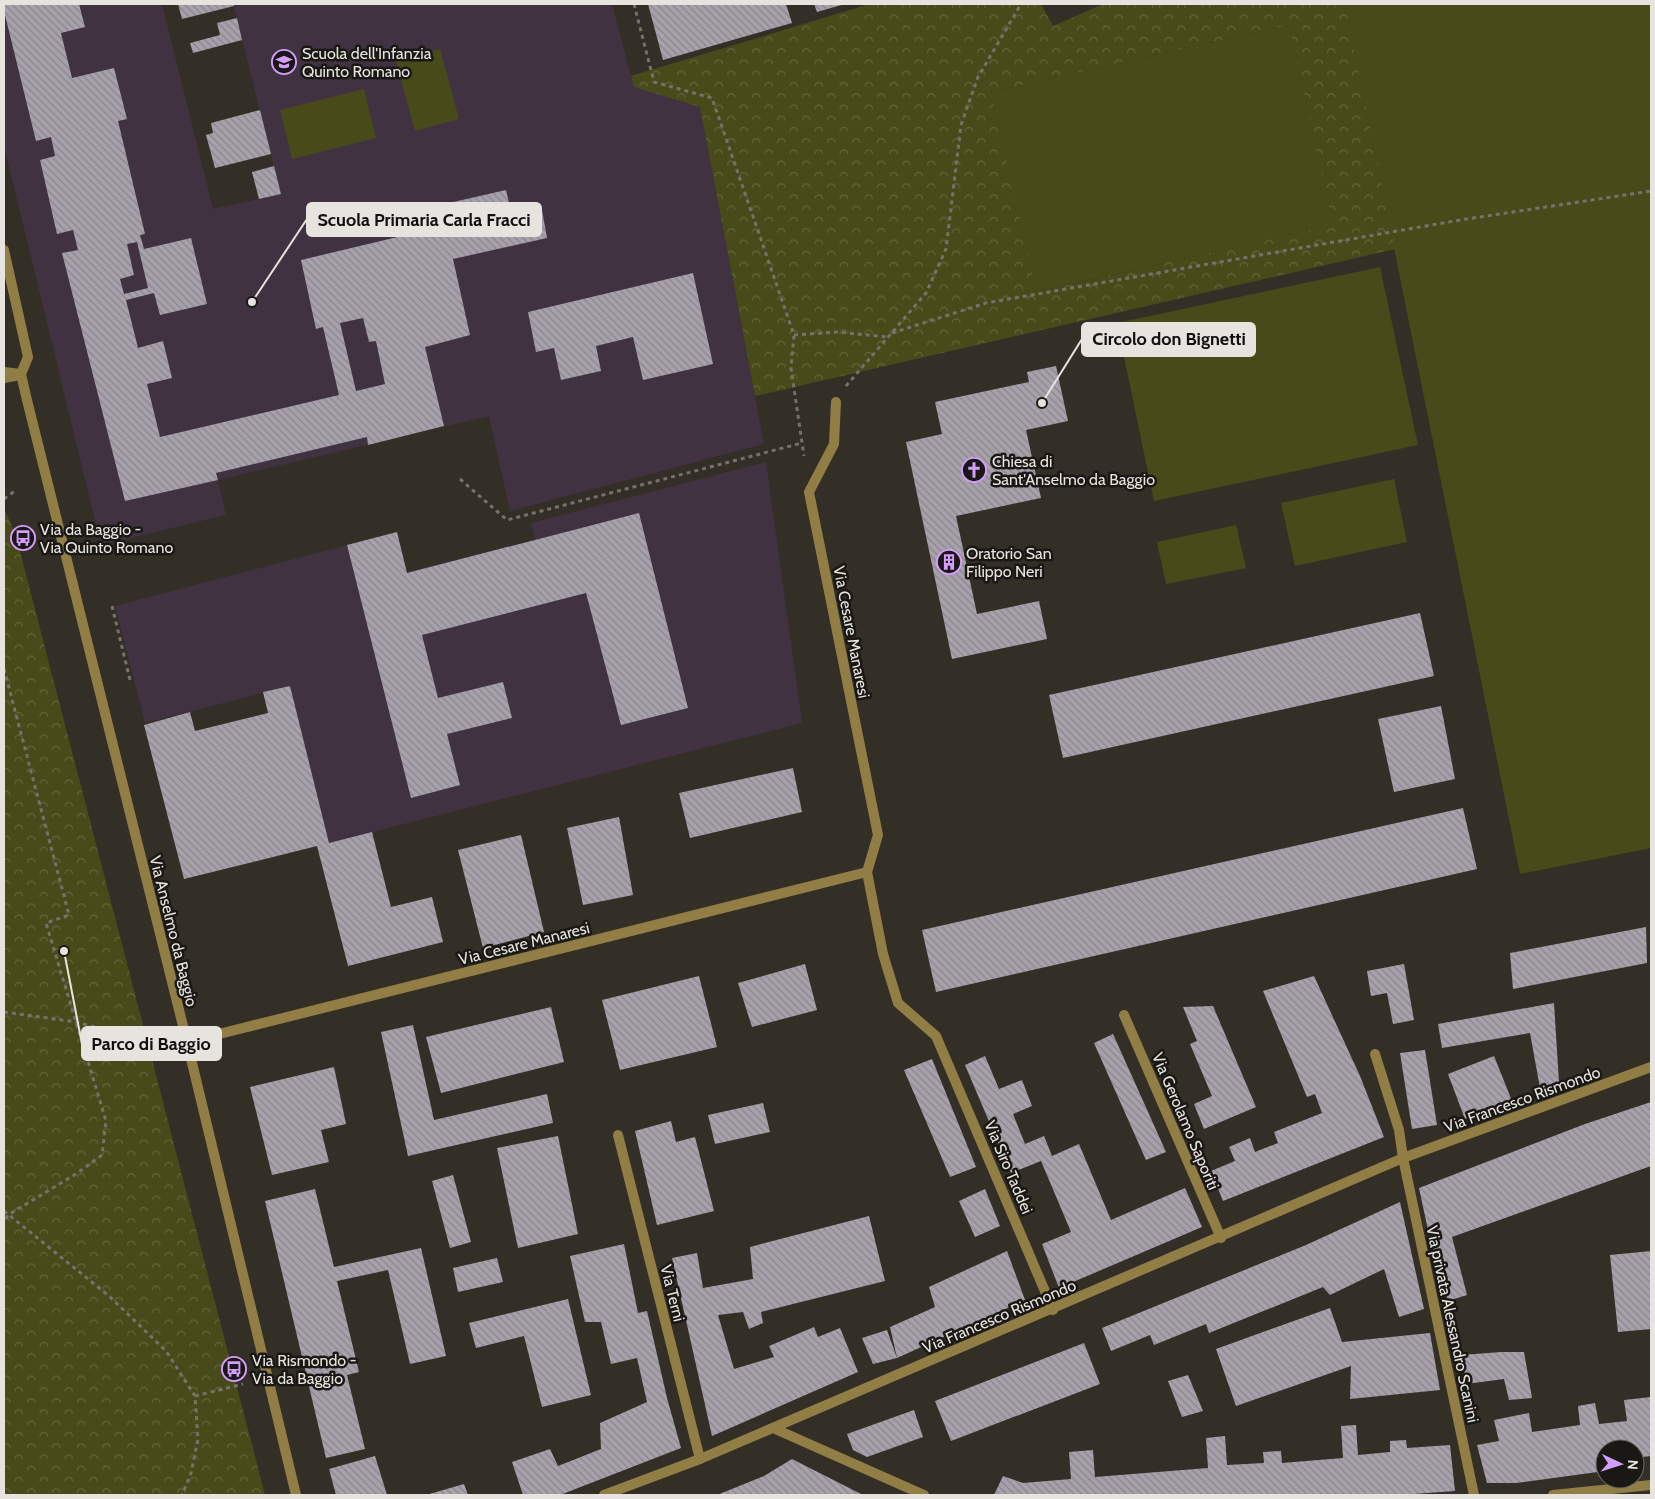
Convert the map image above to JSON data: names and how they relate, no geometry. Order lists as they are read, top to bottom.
{
  "streets": {
    "street": [
      "Via Cesare Manaresi",
      "Via Anselmo da Baggio",
      "Via Francesco Rismondo",
      "Via Gerolamo Saporiti",
      "Via Siro Taddei",
      "Via Terni",
      "Via privata Alessandro Scanini"
    ]
  },
  "crossings": [
    ["Via Cesare Manaresi", "Via Anselmo da Baggio"],
    ["Via Cesare Manaresi", "Via Siro Taddei"],
    ["Via Francesco Rismondo", "Via Gerolamo Saporiti"],
    ["Via Francesco Rismondo", "Via Siro Taddei"],
    ["Via Francesco Rismondo", "Via Terni"],
    ["Via Francesco Rismondo", "Via privata Alessandro Scanini"]
  ],
  "places": {
    "school or university": ["Scuola dell'Infanzia Quinto Romano"],
    "other": ["Scuola Primaria Carla Fracci", "Circolo don Bignetti", "Parco di Baggio"],
    "church": ["Chiesa di Sant'Anselmo da Baggio"],
    "bus stop": ["Via da Baggio - Via Quinto Romano", "Via Rismondo - Via da Baggio"],
    "building": ["Oratorio San Filippo Neri"]
  },
  "north": "right"
}
